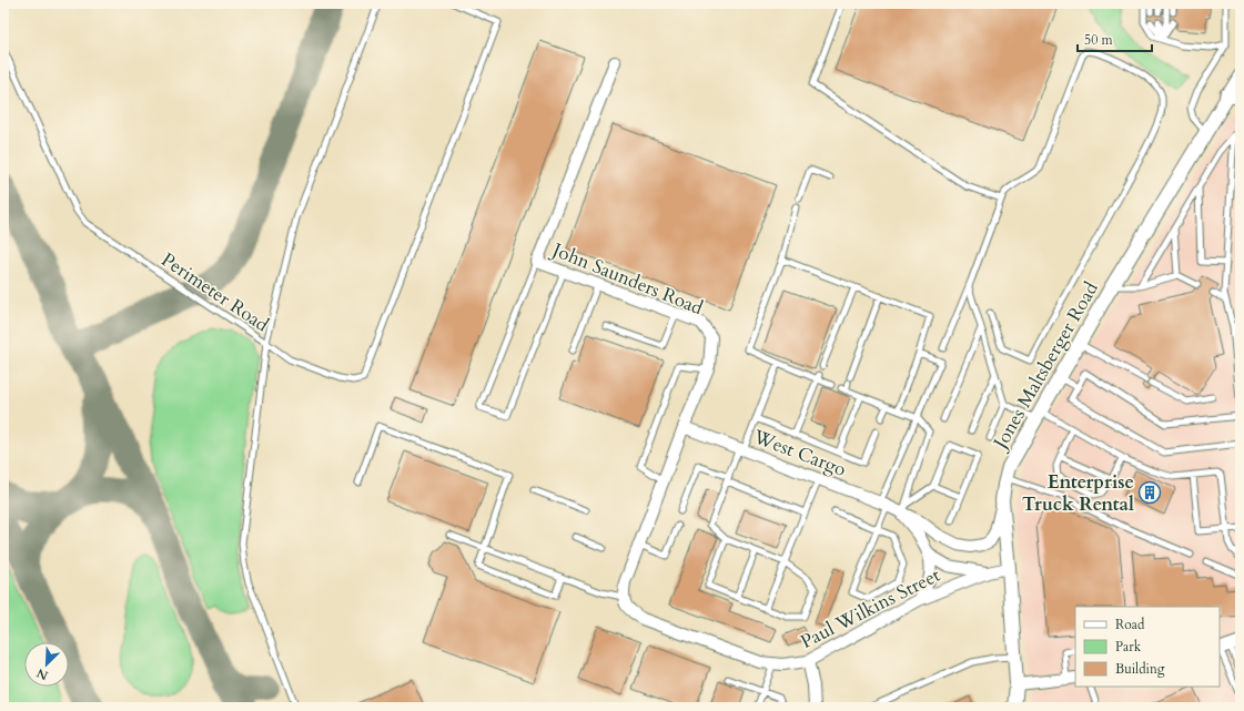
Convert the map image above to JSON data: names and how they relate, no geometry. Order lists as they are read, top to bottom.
{
  "streets": {
    "street": [
      "John Saunders Road",
      "Jones Maltsberger Road",
      "West Cargo",
      "Paul Wilkins Street"
    ],
    "lane": ["Perimeter Road"]
  },
  "crossings": [
    ["John Saunders Road", "West Cargo"],
    ["John Saunders Road", "Paul Wilkins Street"],
    ["Jones Maltsberger Road", "West Cargo"],
    ["Jones Maltsberger Road", "Paul Wilkins Street"],
    ["West Cargo", "Paul Wilkins Street"]
  ],
  "places": {
    "building": ["Enterprise Truck Rental"]
  },
  "legend": ["Road", "Park", "Building"],
  "scale_bar": "50 m",
  "north": "bottom left"
}
